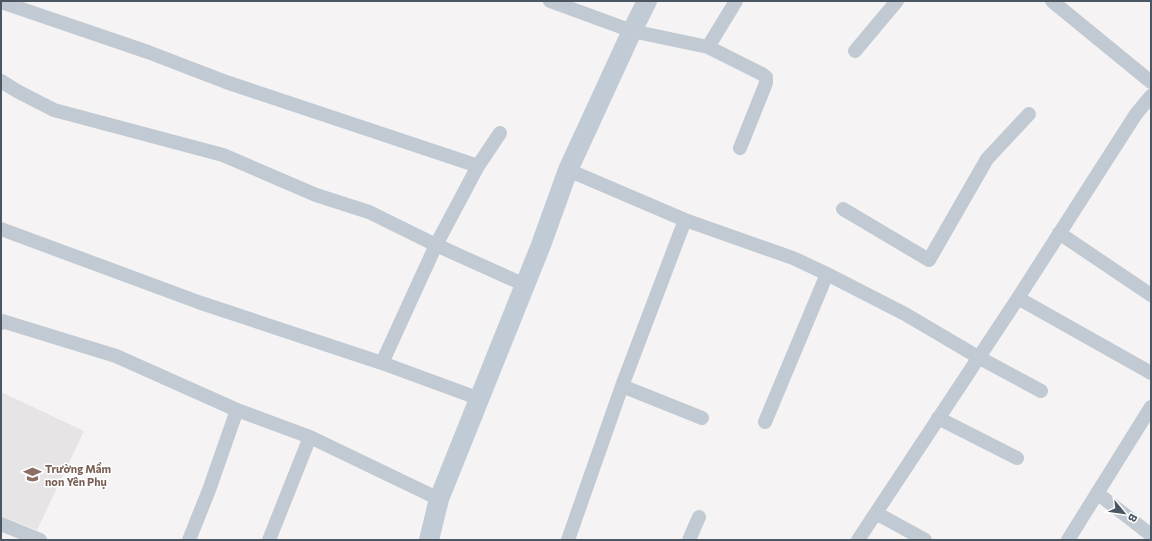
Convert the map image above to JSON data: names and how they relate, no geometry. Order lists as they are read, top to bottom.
{
  "places": {
    "school or university": ["Trường Mầm non Yên Phụ"]
  },
  "north": "bottom right"
}
